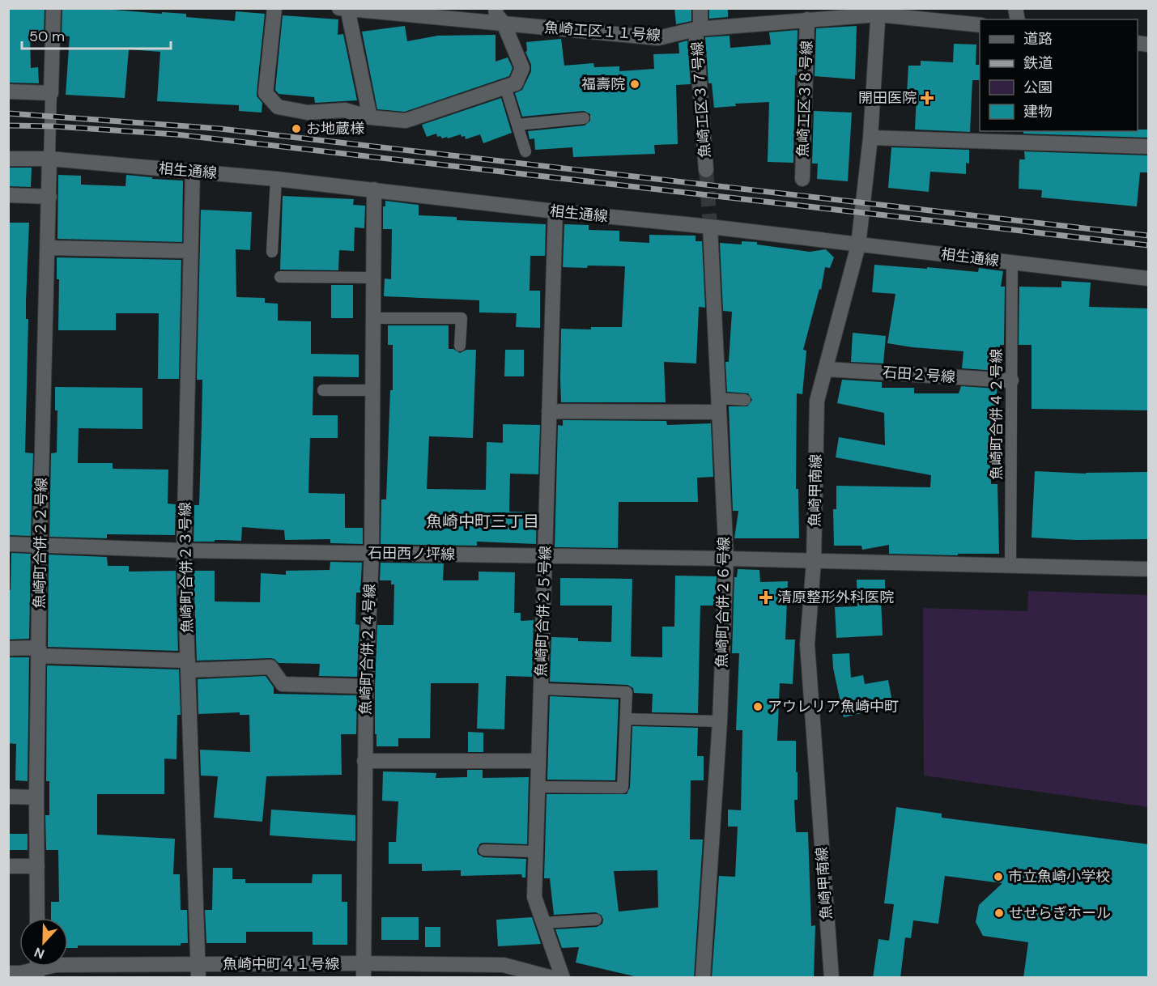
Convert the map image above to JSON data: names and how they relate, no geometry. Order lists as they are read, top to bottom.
{
  "streets": {
    "street": [
      "魚崎工区１１号線",
      "魚崎工区３８号線",
      "魚崎工区３７号線",
      "相生通線",
      "石田２号線",
      "魚崎甲南線",
      "魚崎町合併２２号線",
      "石田西ノ坪線",
      "魚崎町合併２３号線",
      "魚崎町合併２６号線",
      "魚崎町合併２５号線",
      "魚崎町合併２４号線",
      "魚崎中町４１号線"
    ],
    "lane": ["魚崎町合併４２号線"]
  },
  "crossings": [
    ["魚崎工区１１号線", "魚崎工区３８号線"],
    ["魚崎工区１１号線", "魚崎工区３７号線"],
    ["魚崎工区１１号線", "魚崎甲南線"],
    ["相生通線", "魚崎町合併４２号線"],
    ["相生通線", "魚崎甲南線"],
    ["相生通線", "魚崎町合併２２号線"],
    ["相生通線", "魚崎町合併２３号線"],
    ["相生通線", "魚崎町合併２６号線"],
    ["相生通線", "魚崎町合併２５号線"],
    ["相生通線", "魚崎町合併２４号線"],
    ["石田２号線", "魚崎町合併４２号線"],
    ["石田２号線", "魚崎甲南線"],
    ["魚崎町合併４２号線", "石田西ノ坪線"],
    ["魚崎甲南線", "石田西ノ坪線"],
    ["魚崎町合併２２号線", "石田西ノ坪線"],
    ["石田西ノ坪線", "魚崎町合併２３号線"],
    ["石田西ノ坪線", "魚崎町合併２６号線"],
    ["石田西ノ坪線", "魚崎町合併２５号線"],
    ["石田西ノ坪線", "魚崎町合併２４号線"],
    ["魚崎町合併２３号線", "魚崎中町４１号線"],
    ["魚崎町合併２４号線", "魚崎中町４１号線"]
  ],
  "districts": ["魚崎中町三丁目"],
  "places": {
    "other": [
      "福壽院",
      "お地蔵様",
      "アウレリア魚崎中町",
      "市立魚崎小学校",
      "せせらぎホール"
    ],
    "health": ["開田医院", "清原整形外科医院"]
  },
  "legend": [
    "道路",
    "鉄道",
    "公園",
    "建物"
  ],
  "scale_bar": "50 m",
  "north": "bottom"
}
